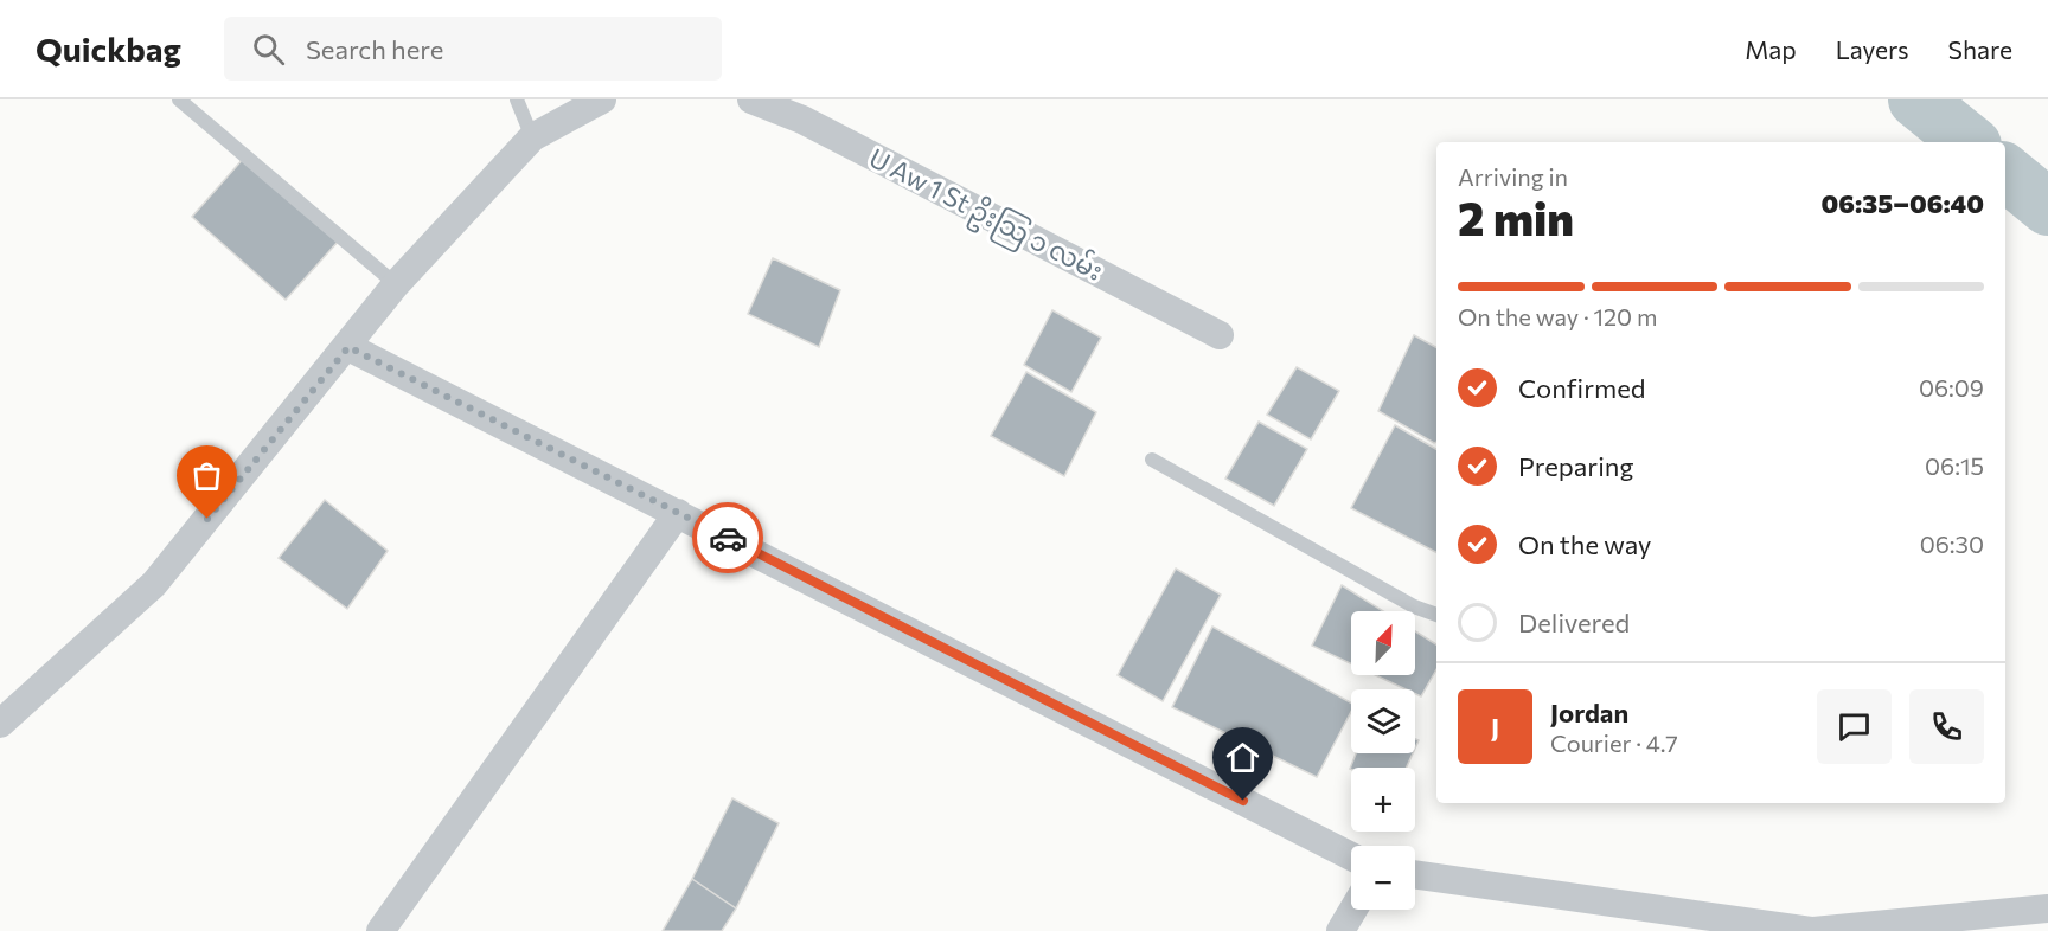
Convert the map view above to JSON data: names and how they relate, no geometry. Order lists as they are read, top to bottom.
{
  "streets": {
    "street": ["U Aw 1 St ဥိးသြ ၁ လမ်း"]
  },
  "north": "top right",
  "page": {
    "header": "Quickbag",
    "search": "Search here",
    "nav": ["Map", "Layers", "Share"],
    "heading": ["2 min", "Arriving in", "06:35–06:40"],
    "panel": ["Jordan", "Courier · 4.7"],
    "bar": "On the way · 120 m",
    "list": [
      ["Confirmed", "06:09"],
      ["Preparing", "06:15"],
      ["On the way", "06:30"],
      "Delivered"
    ],
    "map_buttons": ["+", "−"],
    "round": "J"
  }
}
